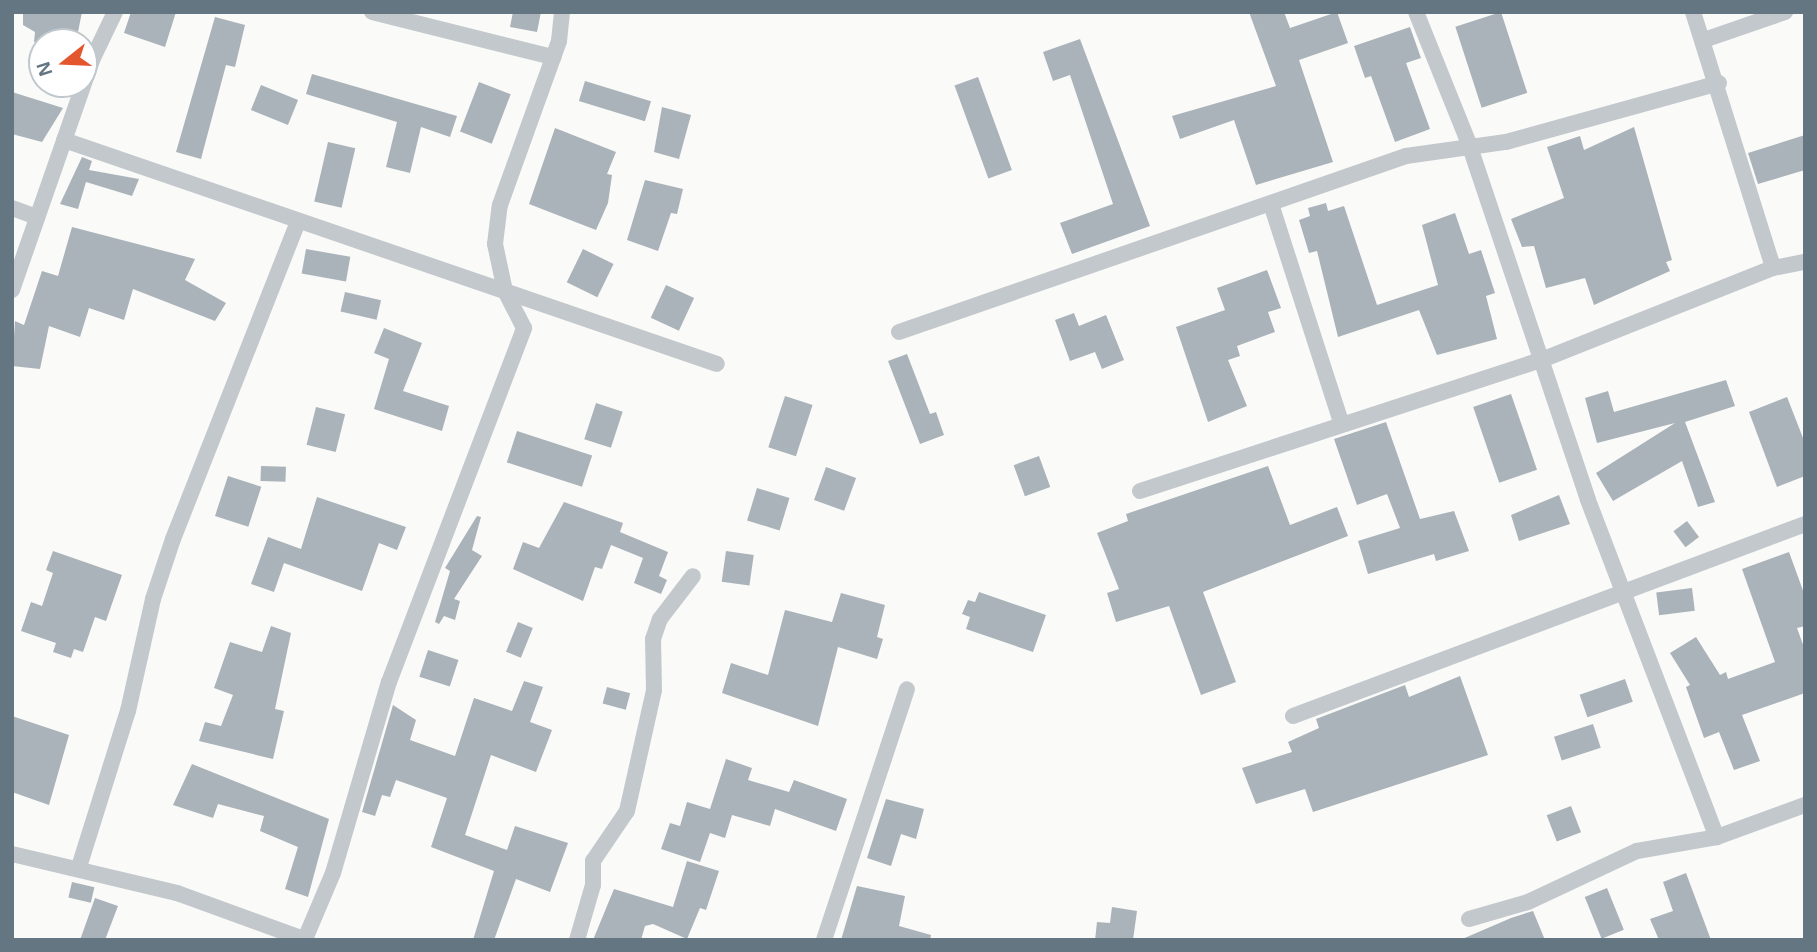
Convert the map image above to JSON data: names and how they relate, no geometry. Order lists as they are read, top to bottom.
{
  "north": "left"
}
